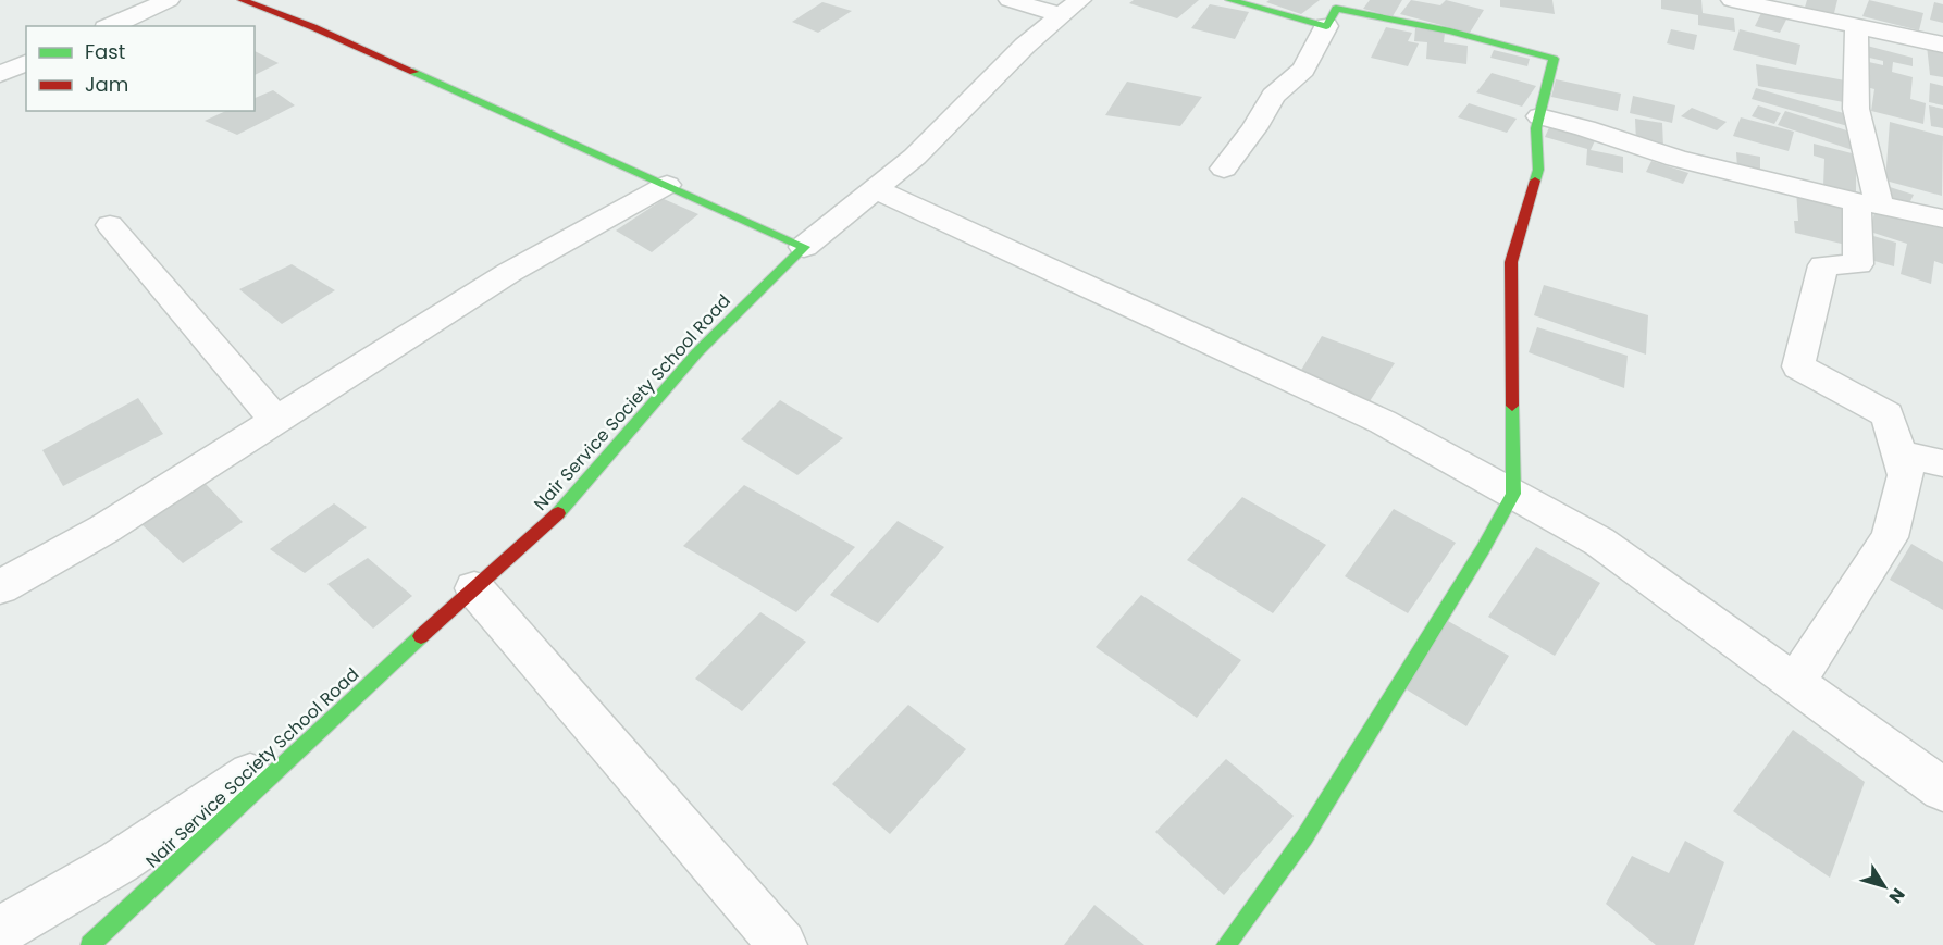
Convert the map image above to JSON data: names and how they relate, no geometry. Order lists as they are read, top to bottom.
{
  "streets": {
    "street": ["Nair Service Society School Road"]
  },
  "legend": ["Fast", "Jam"],
  "north": "bottom right"
}
